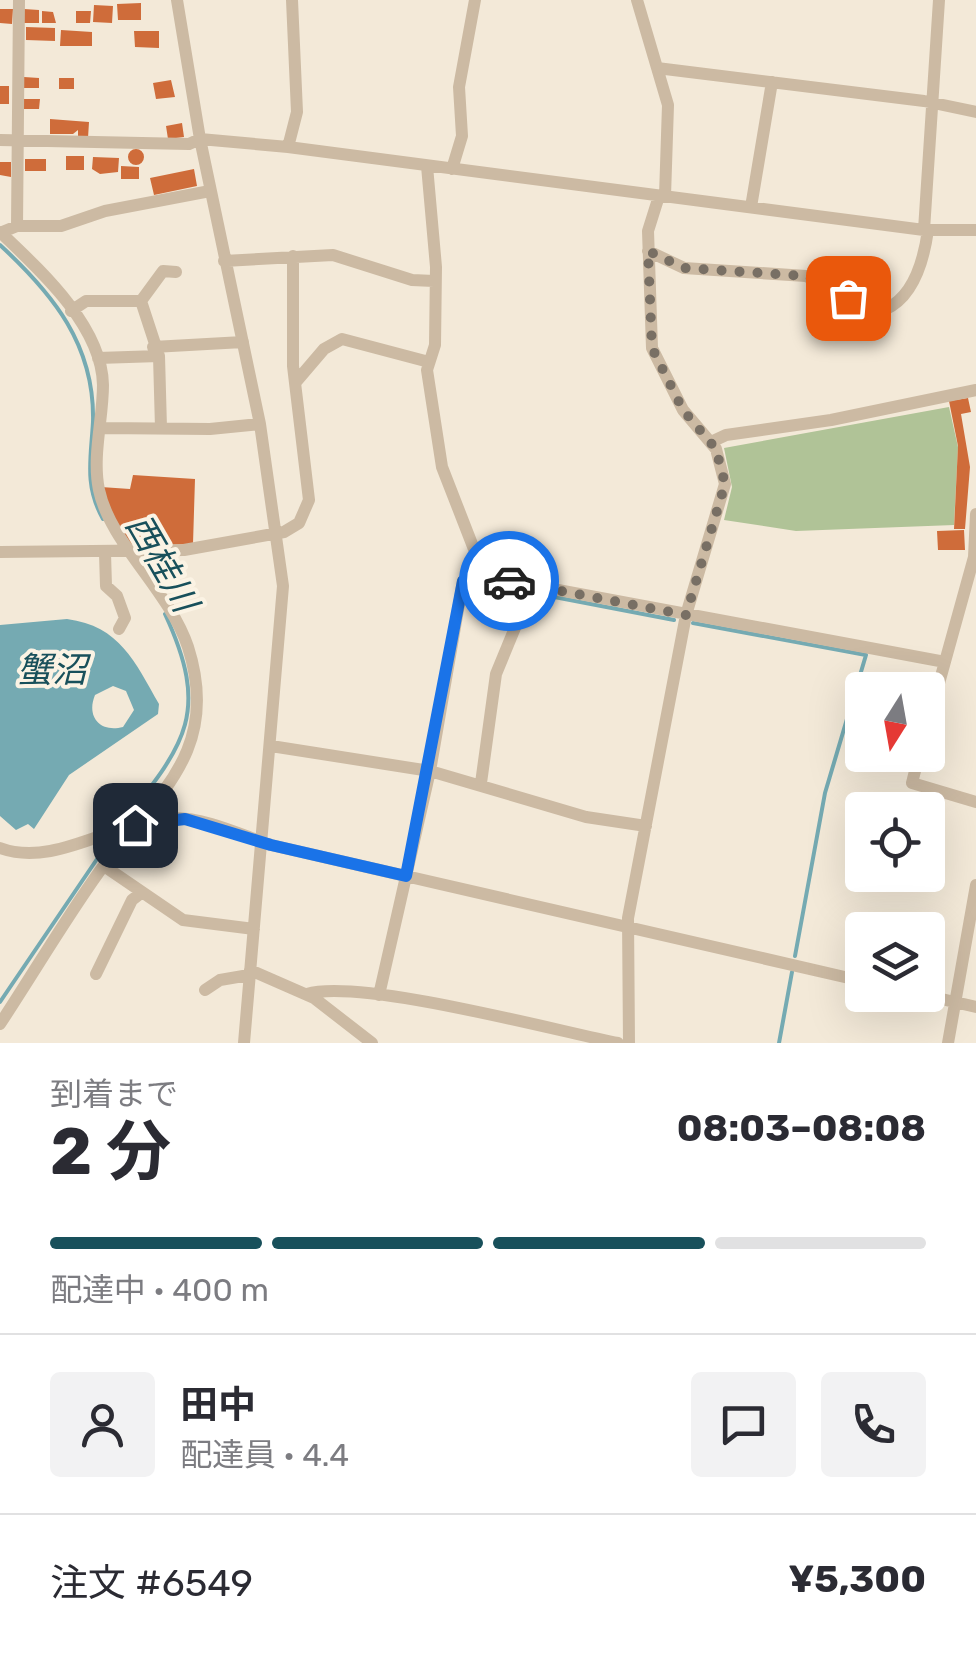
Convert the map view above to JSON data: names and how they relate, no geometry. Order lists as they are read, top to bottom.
{
  "water": ["西桂川", "蟹沼"],
  "north": "bottom",
  "page": {
    "heading": ["2 分", "到着まで", "08:03–08:08"],
    "panel": [
      "田中",
      "配達員 · 4.4",
      "注文 #6549",
      "¥5,300"
    ],
    "bar": "配達中 · 400 m"
  }
}
